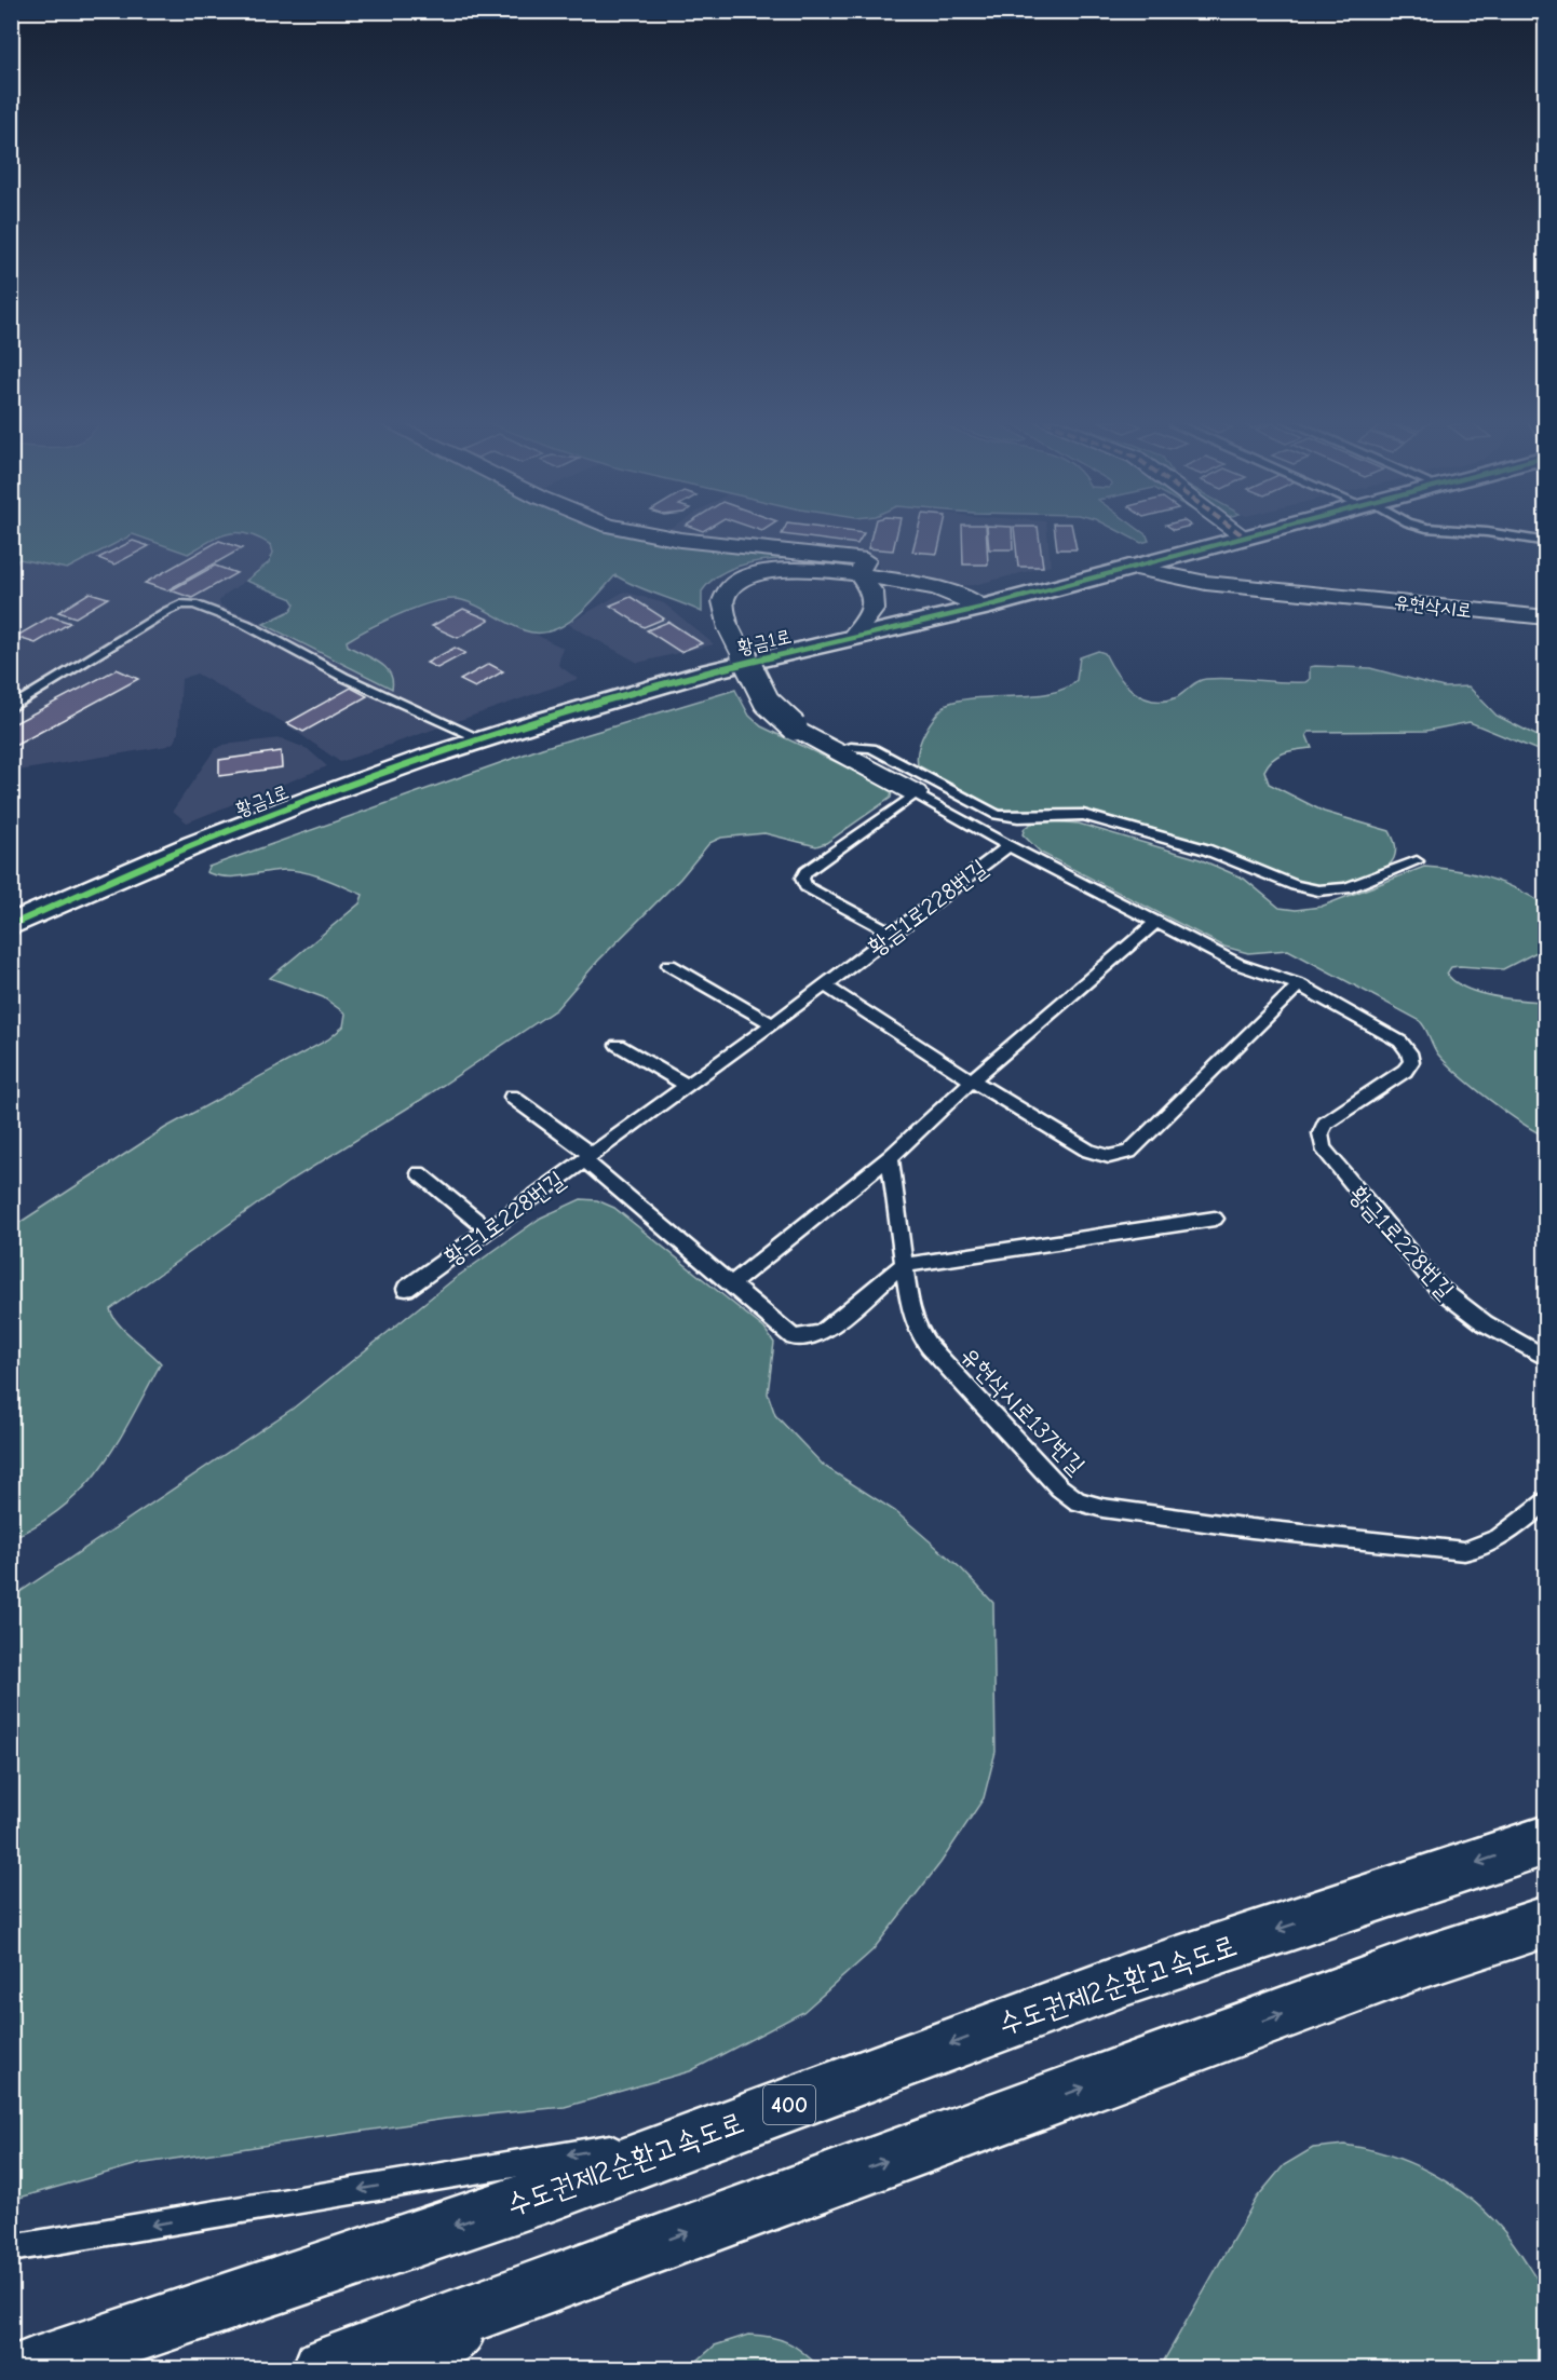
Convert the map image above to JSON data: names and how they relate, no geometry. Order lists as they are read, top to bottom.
{
  "streets": {
    "main road": ["황금1로", "수도권제2순환고속도로", "400"],
    "street": ["유현삭시로", "황금1로228번길"],
    "lane": ["유현삭시로137번길"]
  },
  "crossings": [
    ["유현삭시로", "황금1로"]
  ]
}
